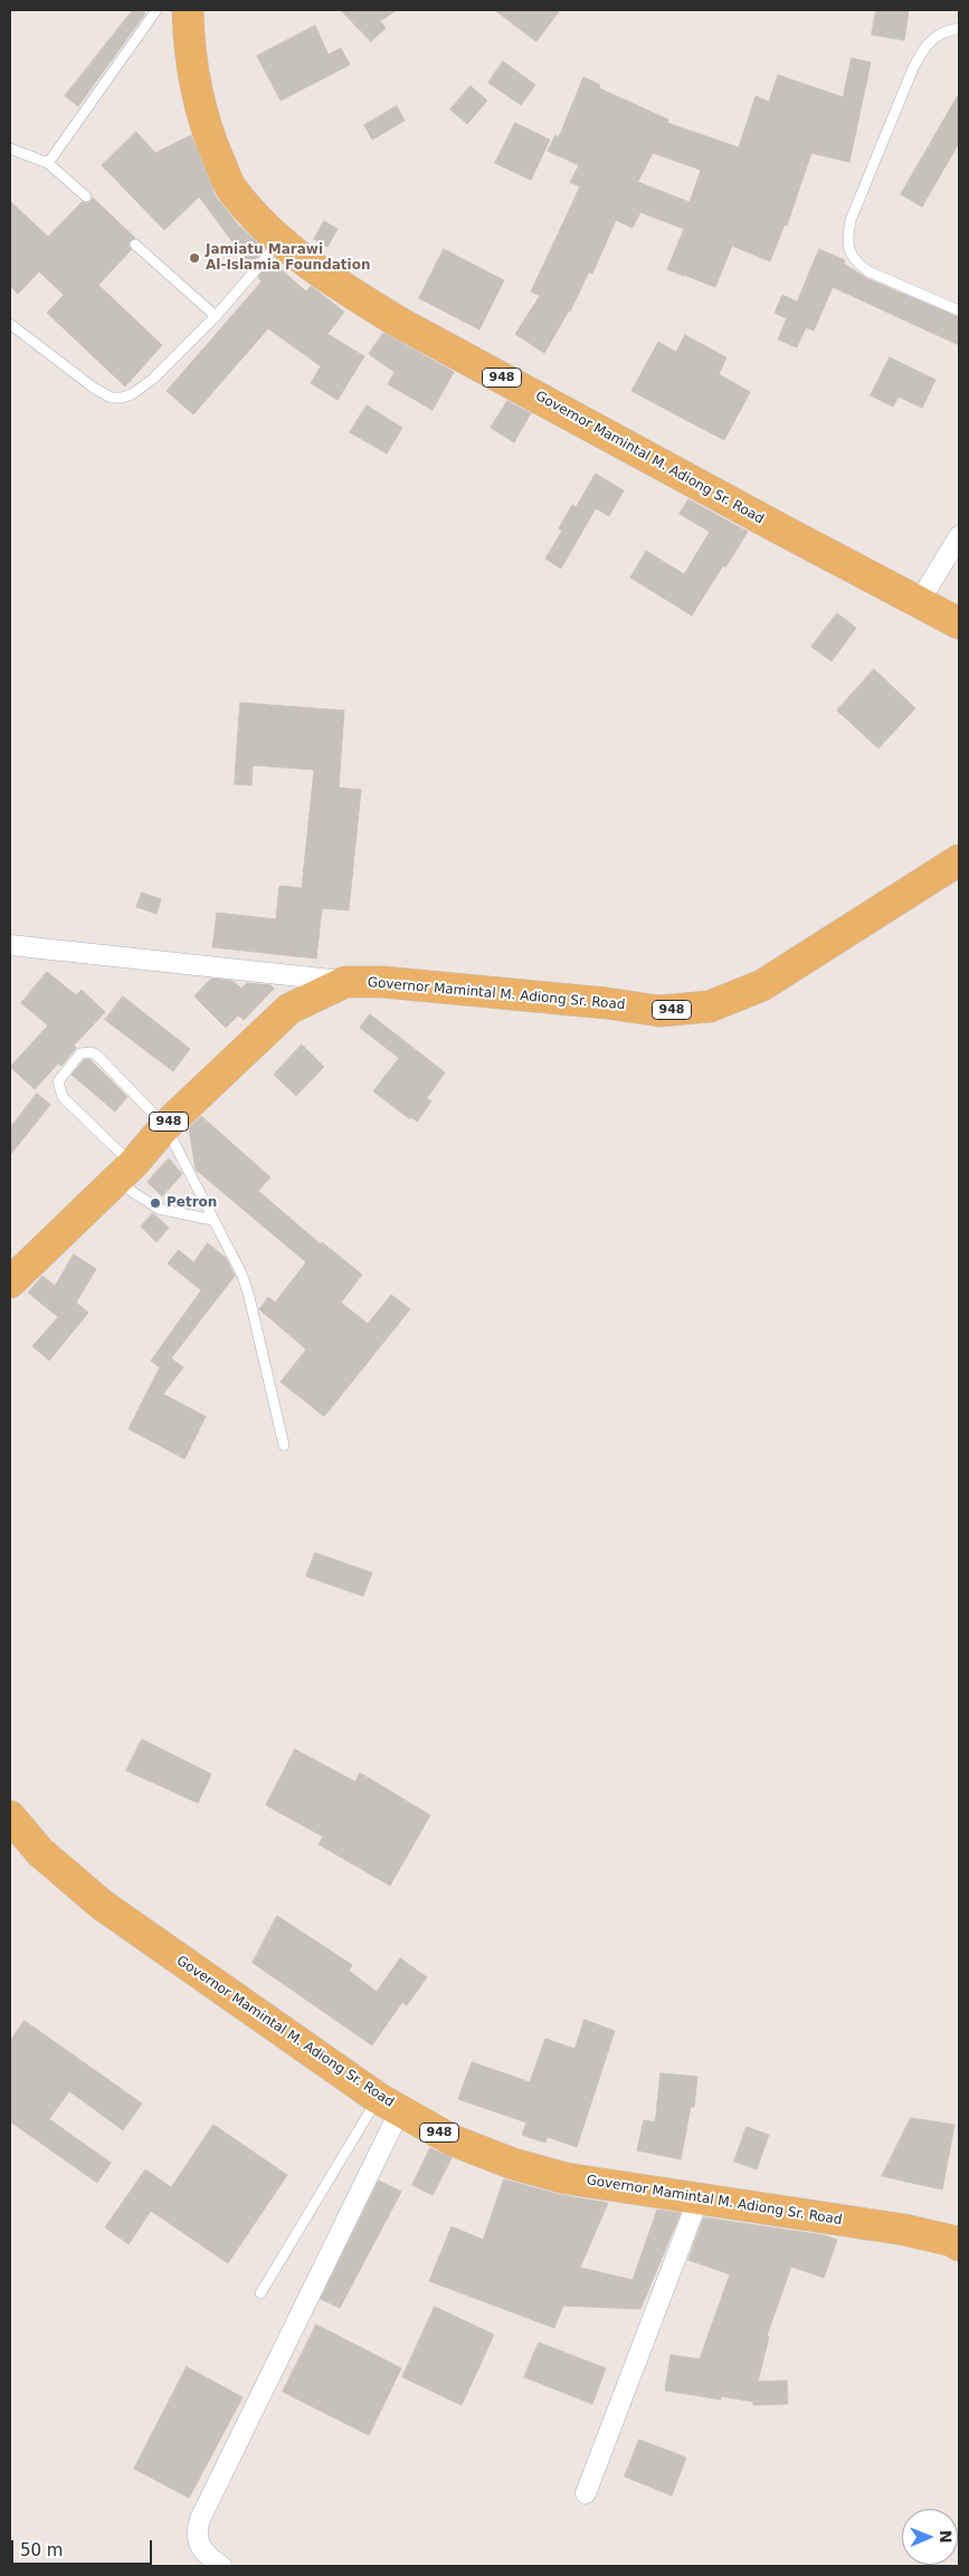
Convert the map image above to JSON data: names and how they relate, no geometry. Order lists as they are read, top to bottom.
{
  "streets": {
    "main road": ["948", "Governor Mamintal M. Adiong Sr. Road"]
  },
  "places": ["Jamiatu Marawi Al-Islamia Foundation", "Petron"],
  "scale_bar": "50 m",
  "north": "right"
}
